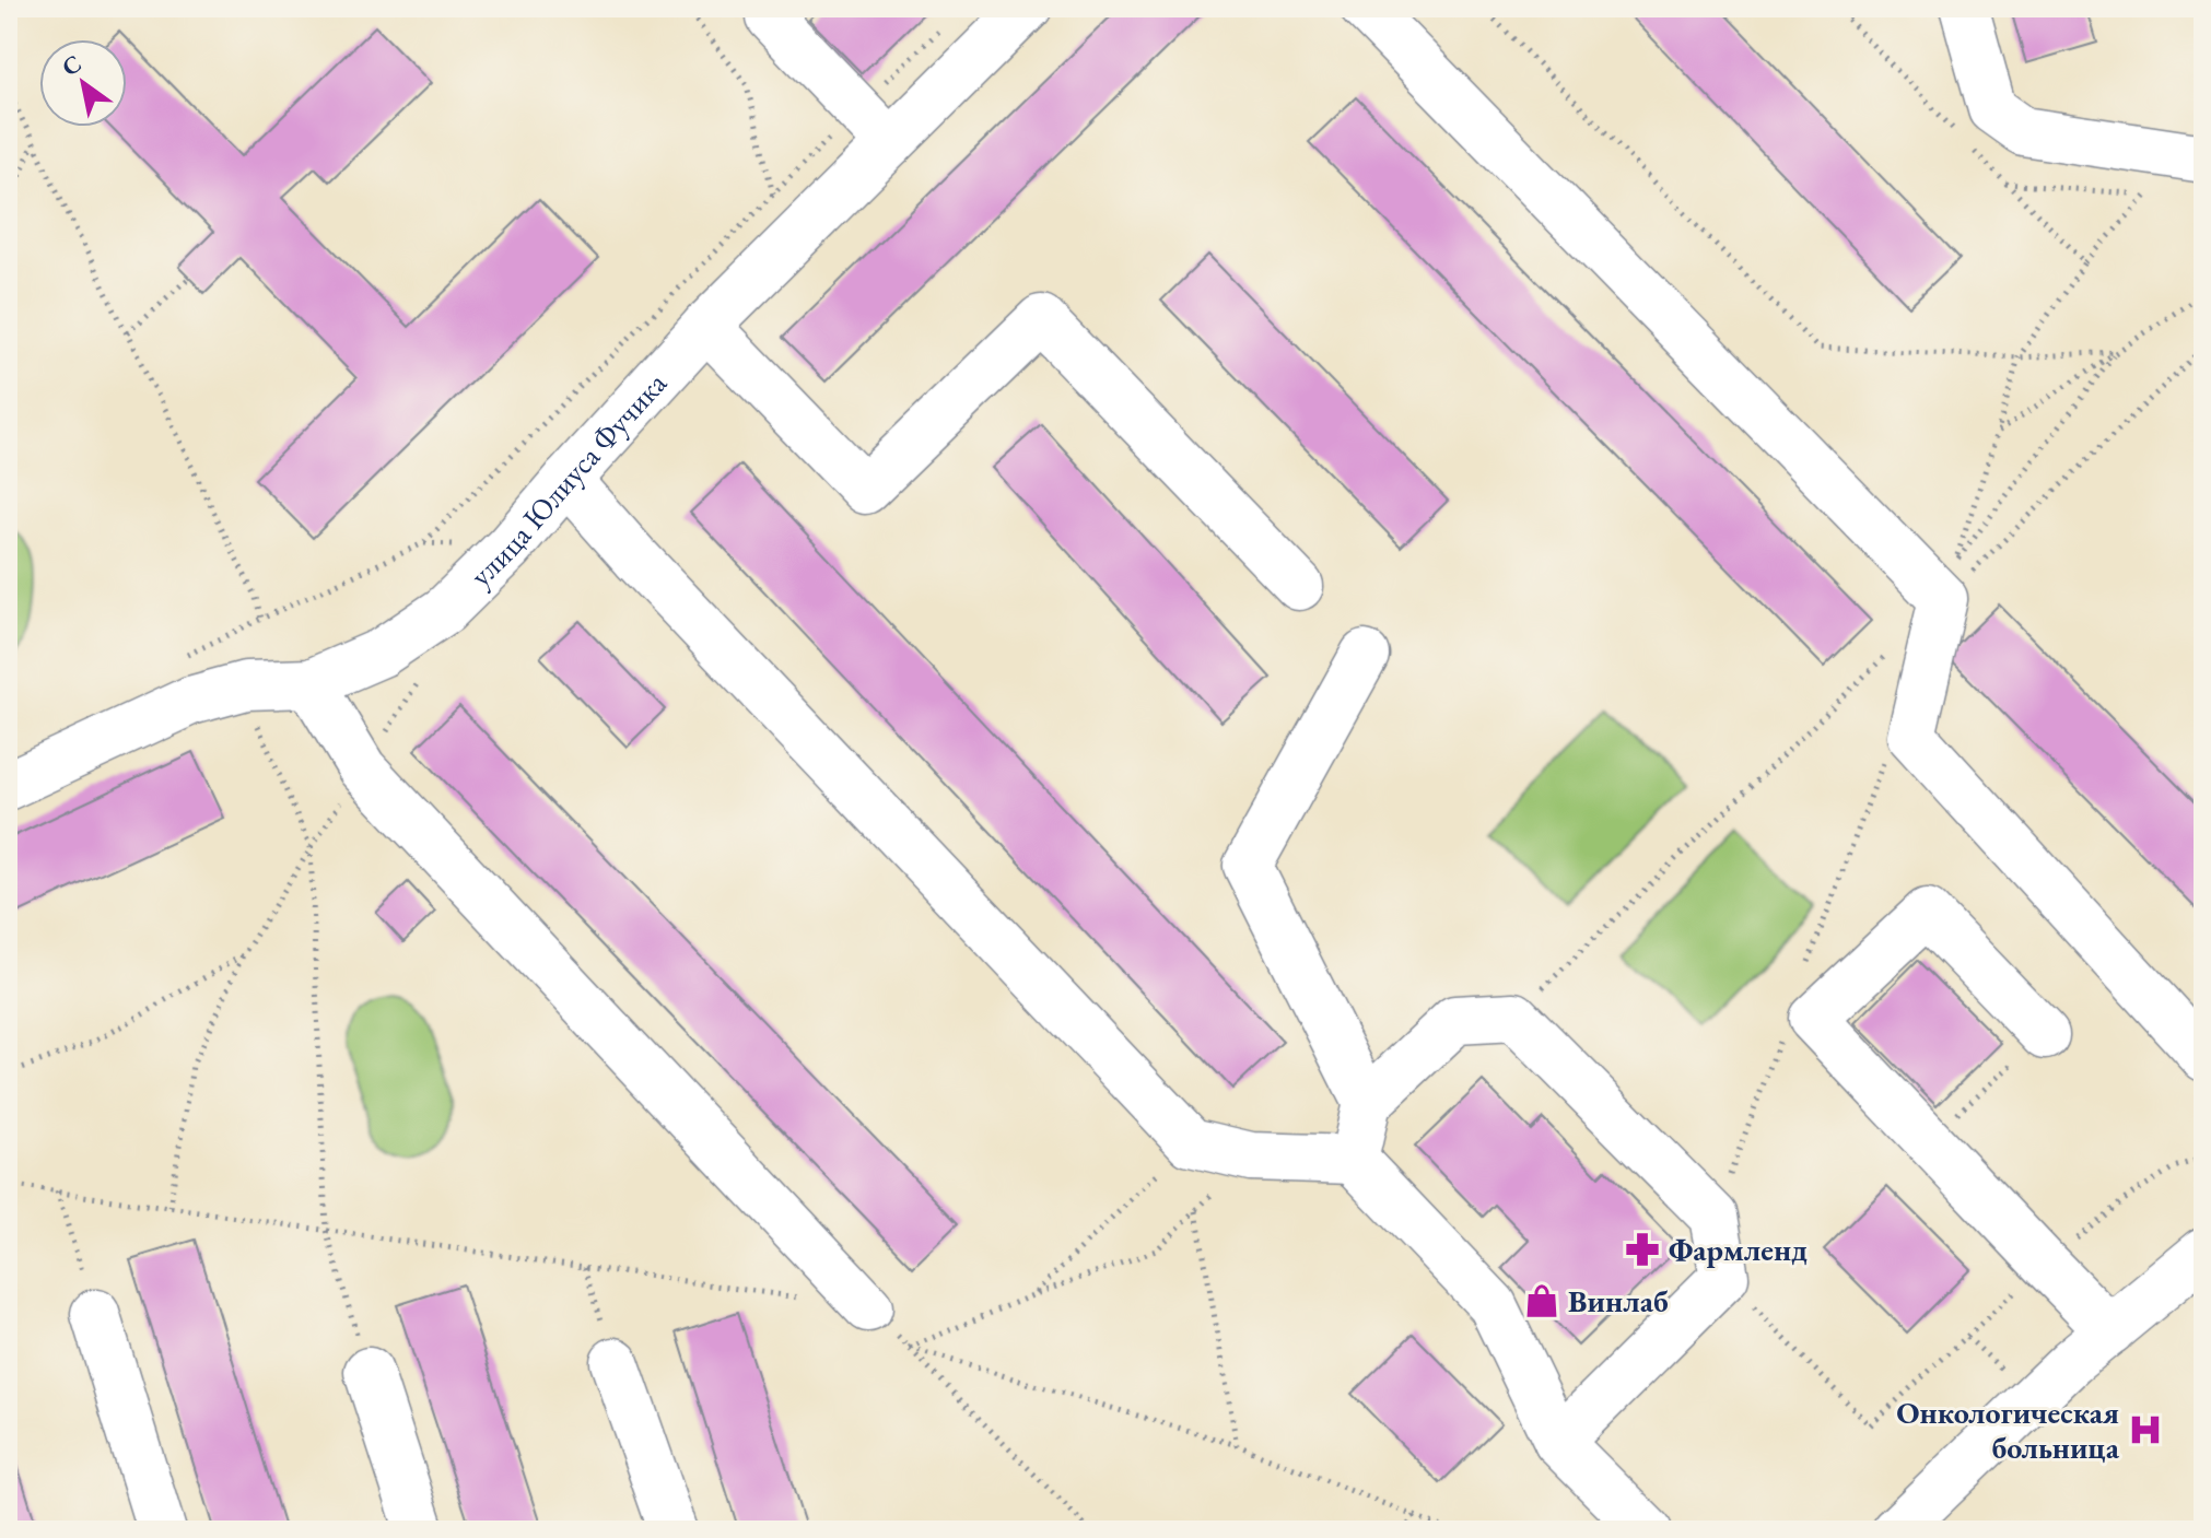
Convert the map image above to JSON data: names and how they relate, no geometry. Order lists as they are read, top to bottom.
{
  "streets": {
    "street": ["улица Юлиуса Фучика"]
  },
  "places": {
    "pharmacy": ["Фармленд"],
    "shop": ["Винлаб"],
    "hospital": ["Онкологическая больница"]
  },
  "north": "top left"
}
